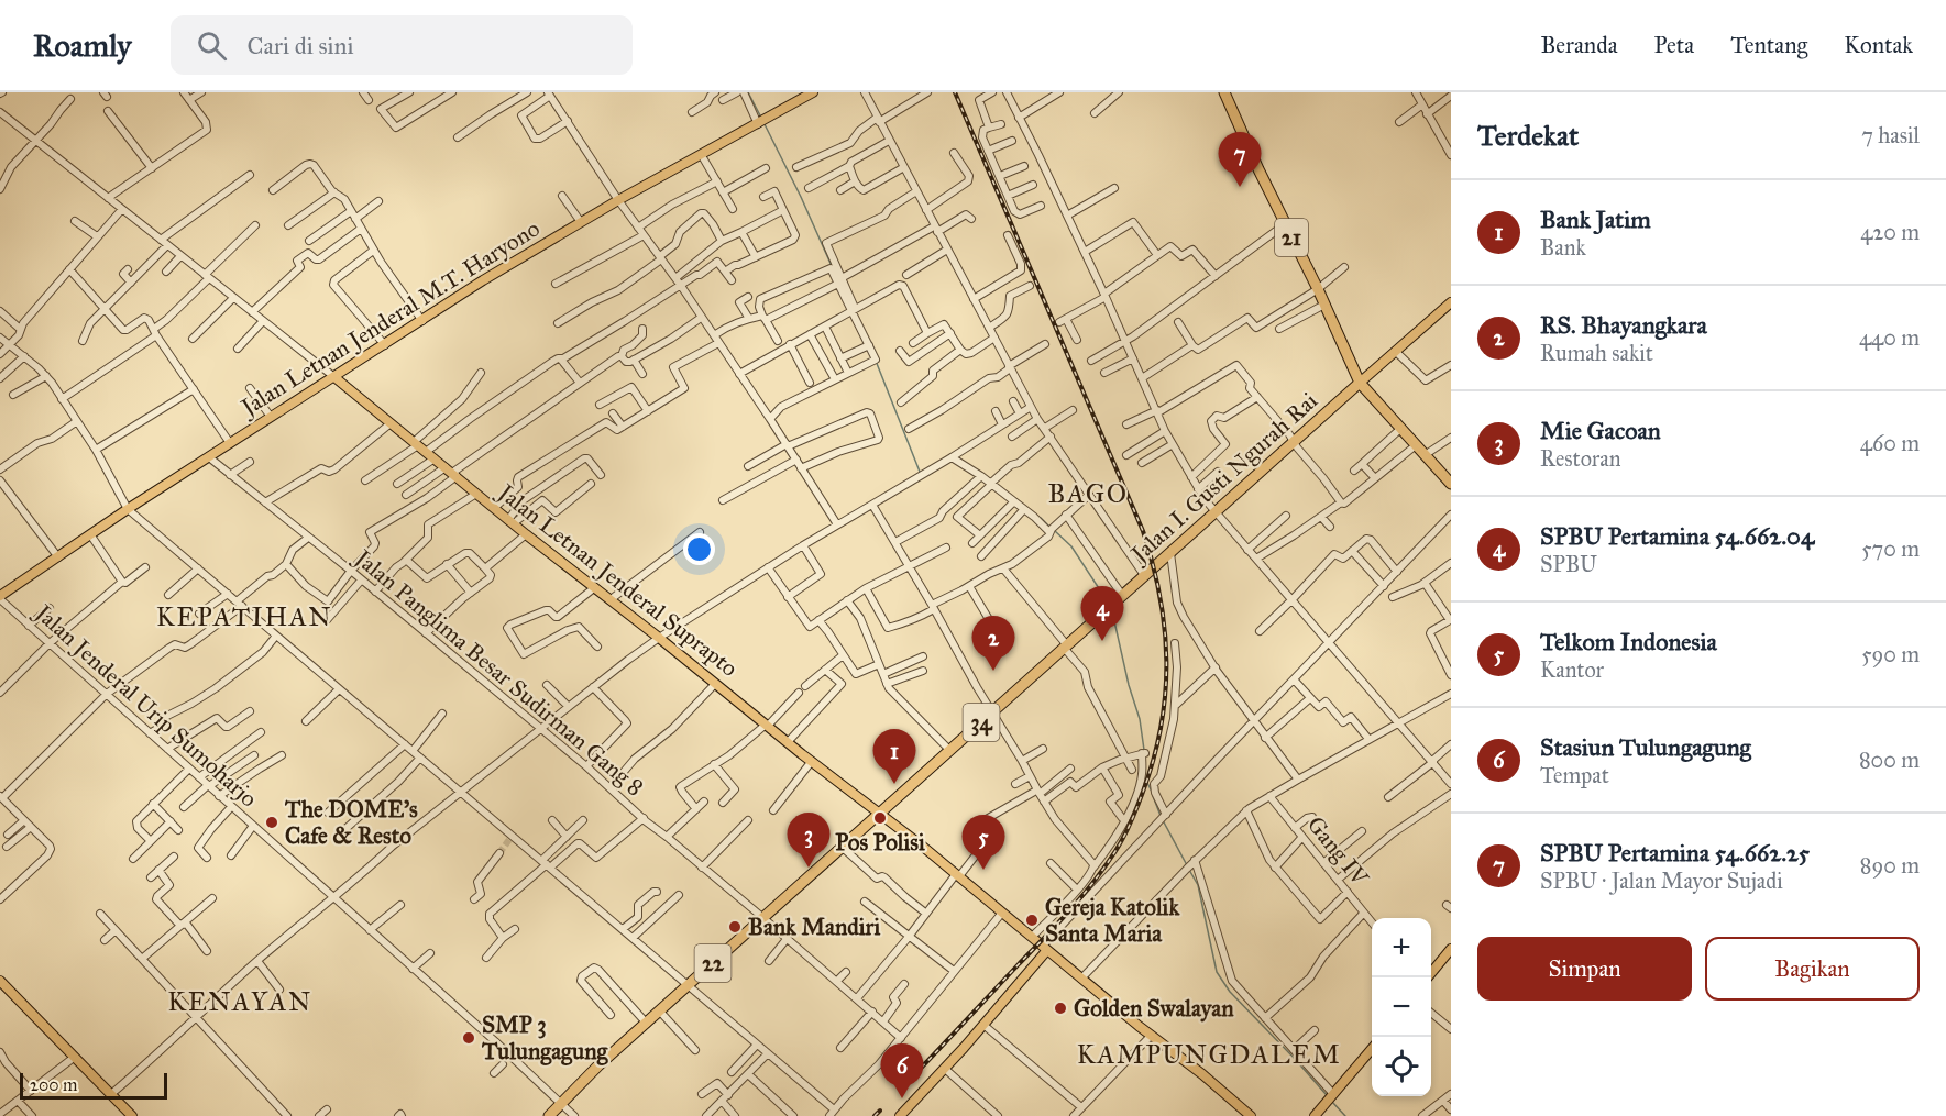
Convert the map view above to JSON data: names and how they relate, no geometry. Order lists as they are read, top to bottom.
{
  "streets": {
    "highway": [
      "21",
      "Jalan I. Gusti Ngurah Rai",
      "34",
      "22"
    ],
    "main road": ["Jalan Letnan Jenderal M.T. Haryono", "Jalan Letnan Jenderal Suprapto"],
    "street": ["Jalan Panglima Besar Sudirman Gang 8", "Jalan Jenderal Urip Sumoharjo", "Gang IV"]
  },
  "crossings": [
    ["21", "Jalan I. Gusti Ngurah Rai"],
    ["Jalan Letnan Jenderal M.T. Haryono", "Jalan Letnan Jenderal Suprapto"],
    ["Jalan Letnan Jenderal M.T. Haryono", "Jalan Panglima Besar Sudirman Gang 8"],
    ["Jalan Letnan Jenderal M.T. Haryono", "Jalan Jenderal Urip Sumoharjo"],
    ["Jalan I. Gusti Ngurah Rai", "Jalan Letnan Jenderal Suprapto"],
    ["Jalan I. Gusti Ngurah Rai", "22"],
    ["Jalan Letnan Jenderal Suprapto", "22"],
    ["Jalan Panglima Besar Sudirman Gang 8", "22"],
    ["Jalan Jenderal Urip Sumoharjo", "22"]
  ],
  "districts": [
    "BAGO",
    "KEPATIHAN",
    "KENAYAN",
    "KAMPUNGDALEM"
  ],
  "places": [
    "Pos Polisi",
    "The DOME's Cafe & Resto",
    "Gereja Katolik Santa Maria",
    "Bank Mandiri",
    "Golden Swalayan",
    "SMP 3 Tulungagung"
  ],
  "scale_bar": "200 m",
  "page": {
    "header": "Roamly",
    "search": "Cari di sini",
    "nav": [
      "Beranda",
      "Peta",
      "Tentang",
      "Kontak"
    ],
    "heading": ["Terdekat", "7 hasil"],
    "pins": [
      "7",
      "4",
      "2",
      "1",
      "3",
      "5",
      "6"
    ],
    "list": [
      {
        "mark": "1",
        "name": "Bank Jatim",
        "note": "Bank",
        "value": "420 m"
      },
      {
        "mark": "2",
        "name": "RS. Bhayangkara",
        "note": "Rumah sakit",
        "value": "440 m"
      },
      {
        "mark": "3",
        "name": "Mie Gacoan",
        "note": "Restoran",
        "value": "460 m"
      },
      {
        "mark": "4",
        "name": "SPBU Pertamina 54.662.04",
        "note": "SPBU",
        "value": "570 m"
      },
      {
        "mark": "5",
        "name": "Telkom Indonesia",
        "note": "Kantor",
        "value": "590 m"
      },
      {
        "mark": "6",
        "name": "Stasiun Tulungagung",
        "note": "Tempat",
        "value": "800 m"
      },
      {
        "mark": "7",
        "name": "SPBU Pertamina 54.662.25",
        "note": "SPBU · Jalan Mayor Sujadi",
        "value": "890 m"
      }
    ],
    "buttons": ["Simpan", "Bagikan"],
    "map_buttons": ["+", "−"],
    "scale": "200 m"
  }
}
